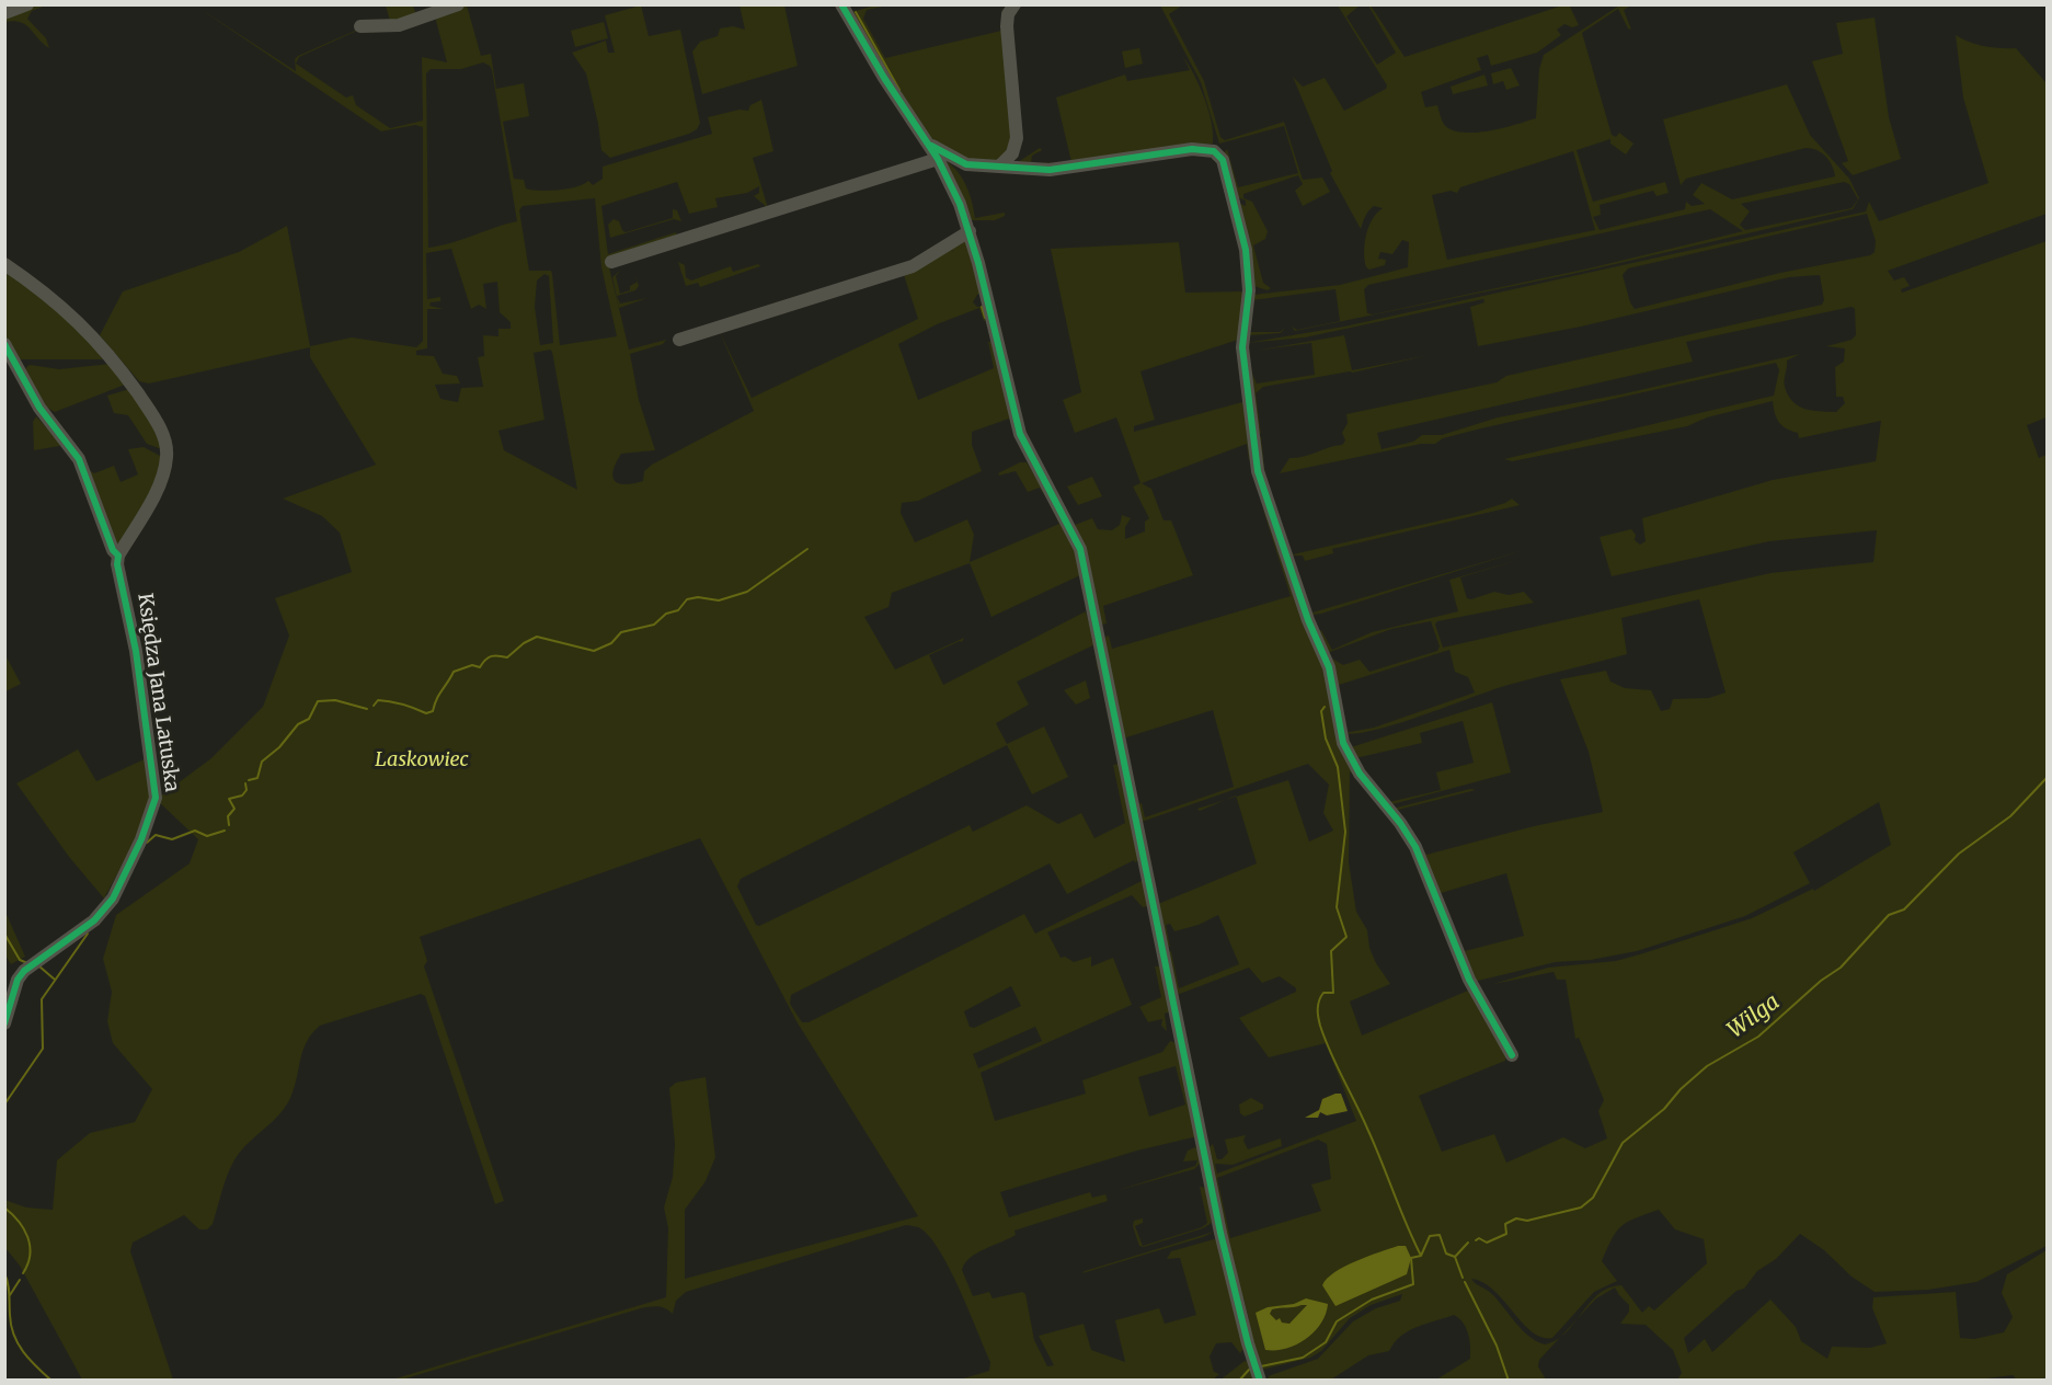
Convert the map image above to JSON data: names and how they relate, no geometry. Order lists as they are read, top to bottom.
{
  "streets": {
    "street": ["Księdza Jana Latuska"]
  },
  "water": ["Wilga"],
  "parks": ["Laskowiec"]
}
